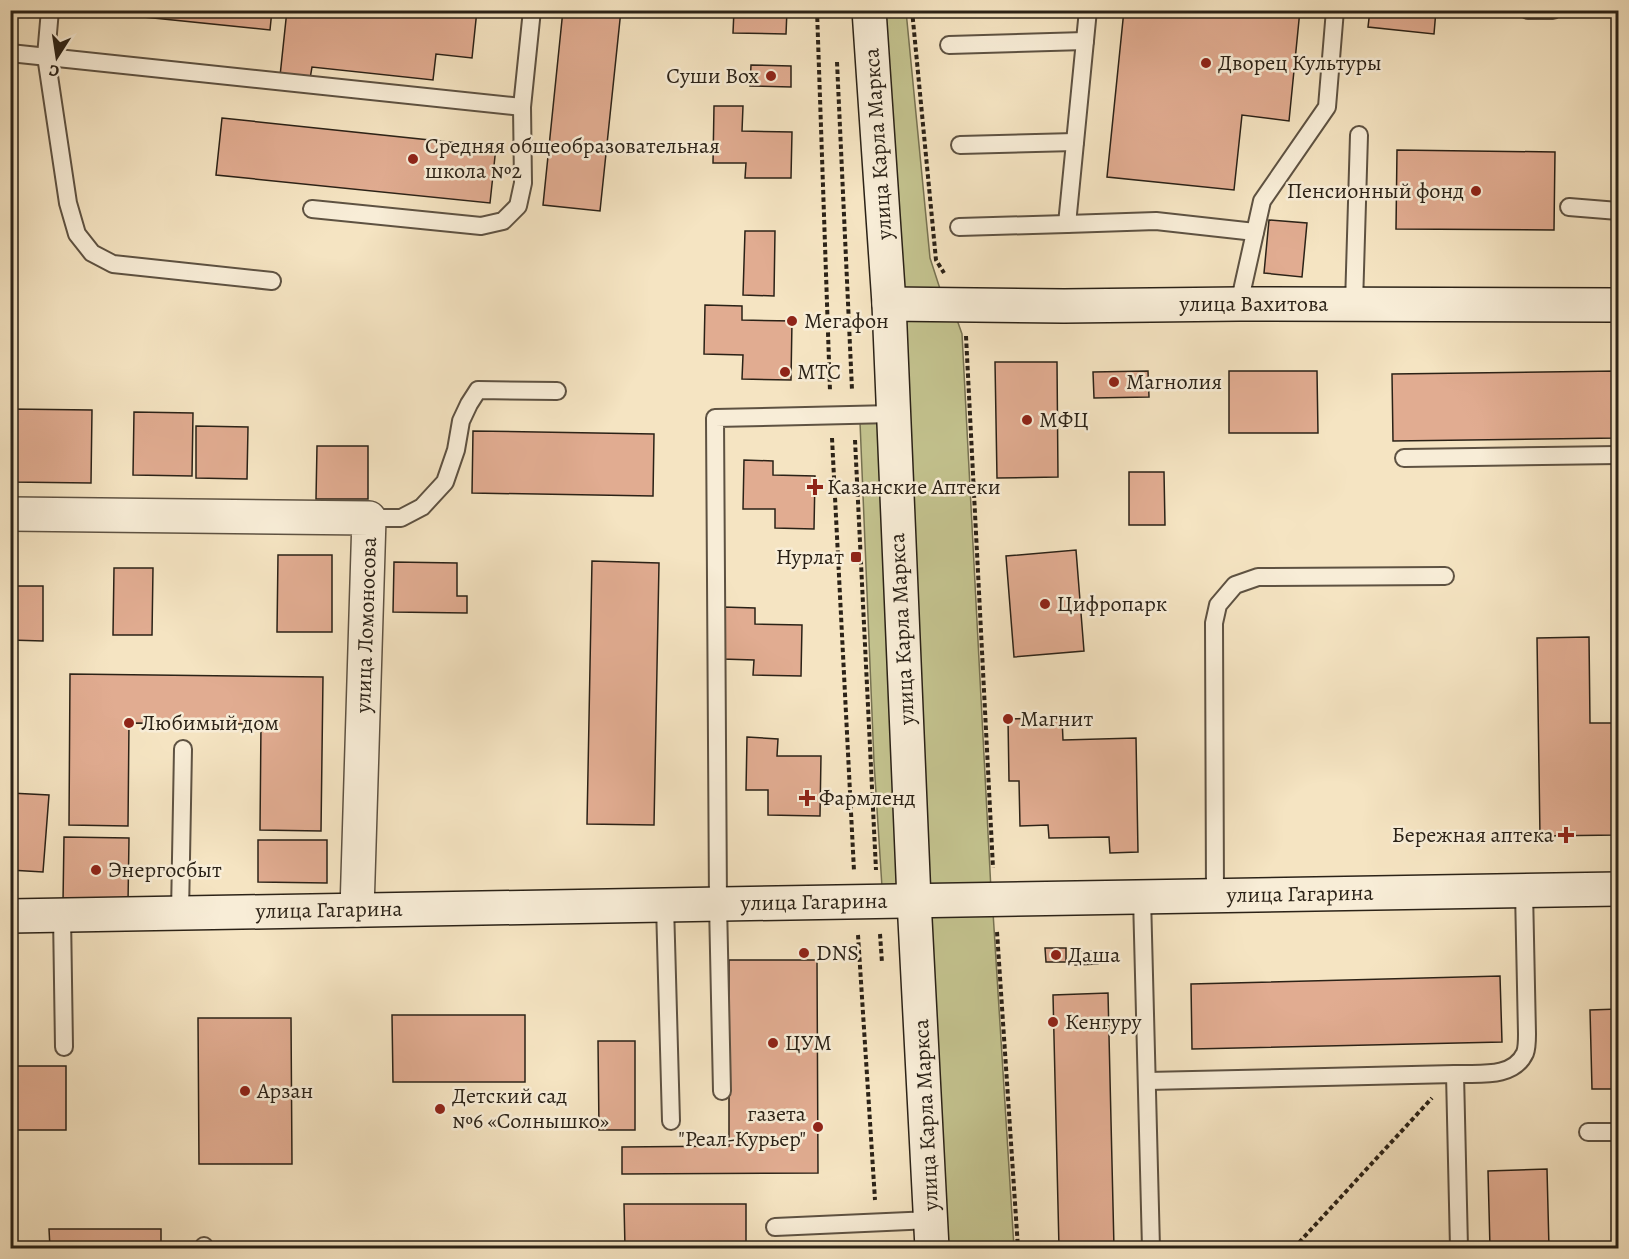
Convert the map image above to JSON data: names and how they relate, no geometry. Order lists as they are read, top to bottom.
{
  "streets": {
    "street": [
      "улица Карла Маркса",
      "улица Вахитова",
      "улица Ломоносова",
      "улица Гагарина"
    ]
  },
  "crossings": [
    ["улица Карла Маркса", "улица Вахитова"],
    ["улица Карла Маркса", "улица Гагарина"],
    ["улица Ломоносова", "улица Гагарина"]
  ],
  "places": {
    "other": [
      "Дворец Культуры",
      "Суши Box",
      "Средняя общеобразовательная школа №2",
      "Пенсионный фонд",
      "Мегафон",
      "МТС",
      "Магнолия",
      "МФЦ",
      "Цифропарк",
      "Магнит",
      "Любимый дом",
      "Энергосбыт",
      "DNS",
      "Даша",
      "Кенгуру",
      "ЦУМ",
      "Арзан",
      "Детский сад №6 «Солнышко»",
      "газета \"Реал-Курьер\""
    ],
    "health": ["Казанские Аптеки", "Фармленд", "Бережная аптека"],
    "transit": ["Нурлат"]
  },
  "north": "bottom"
}
